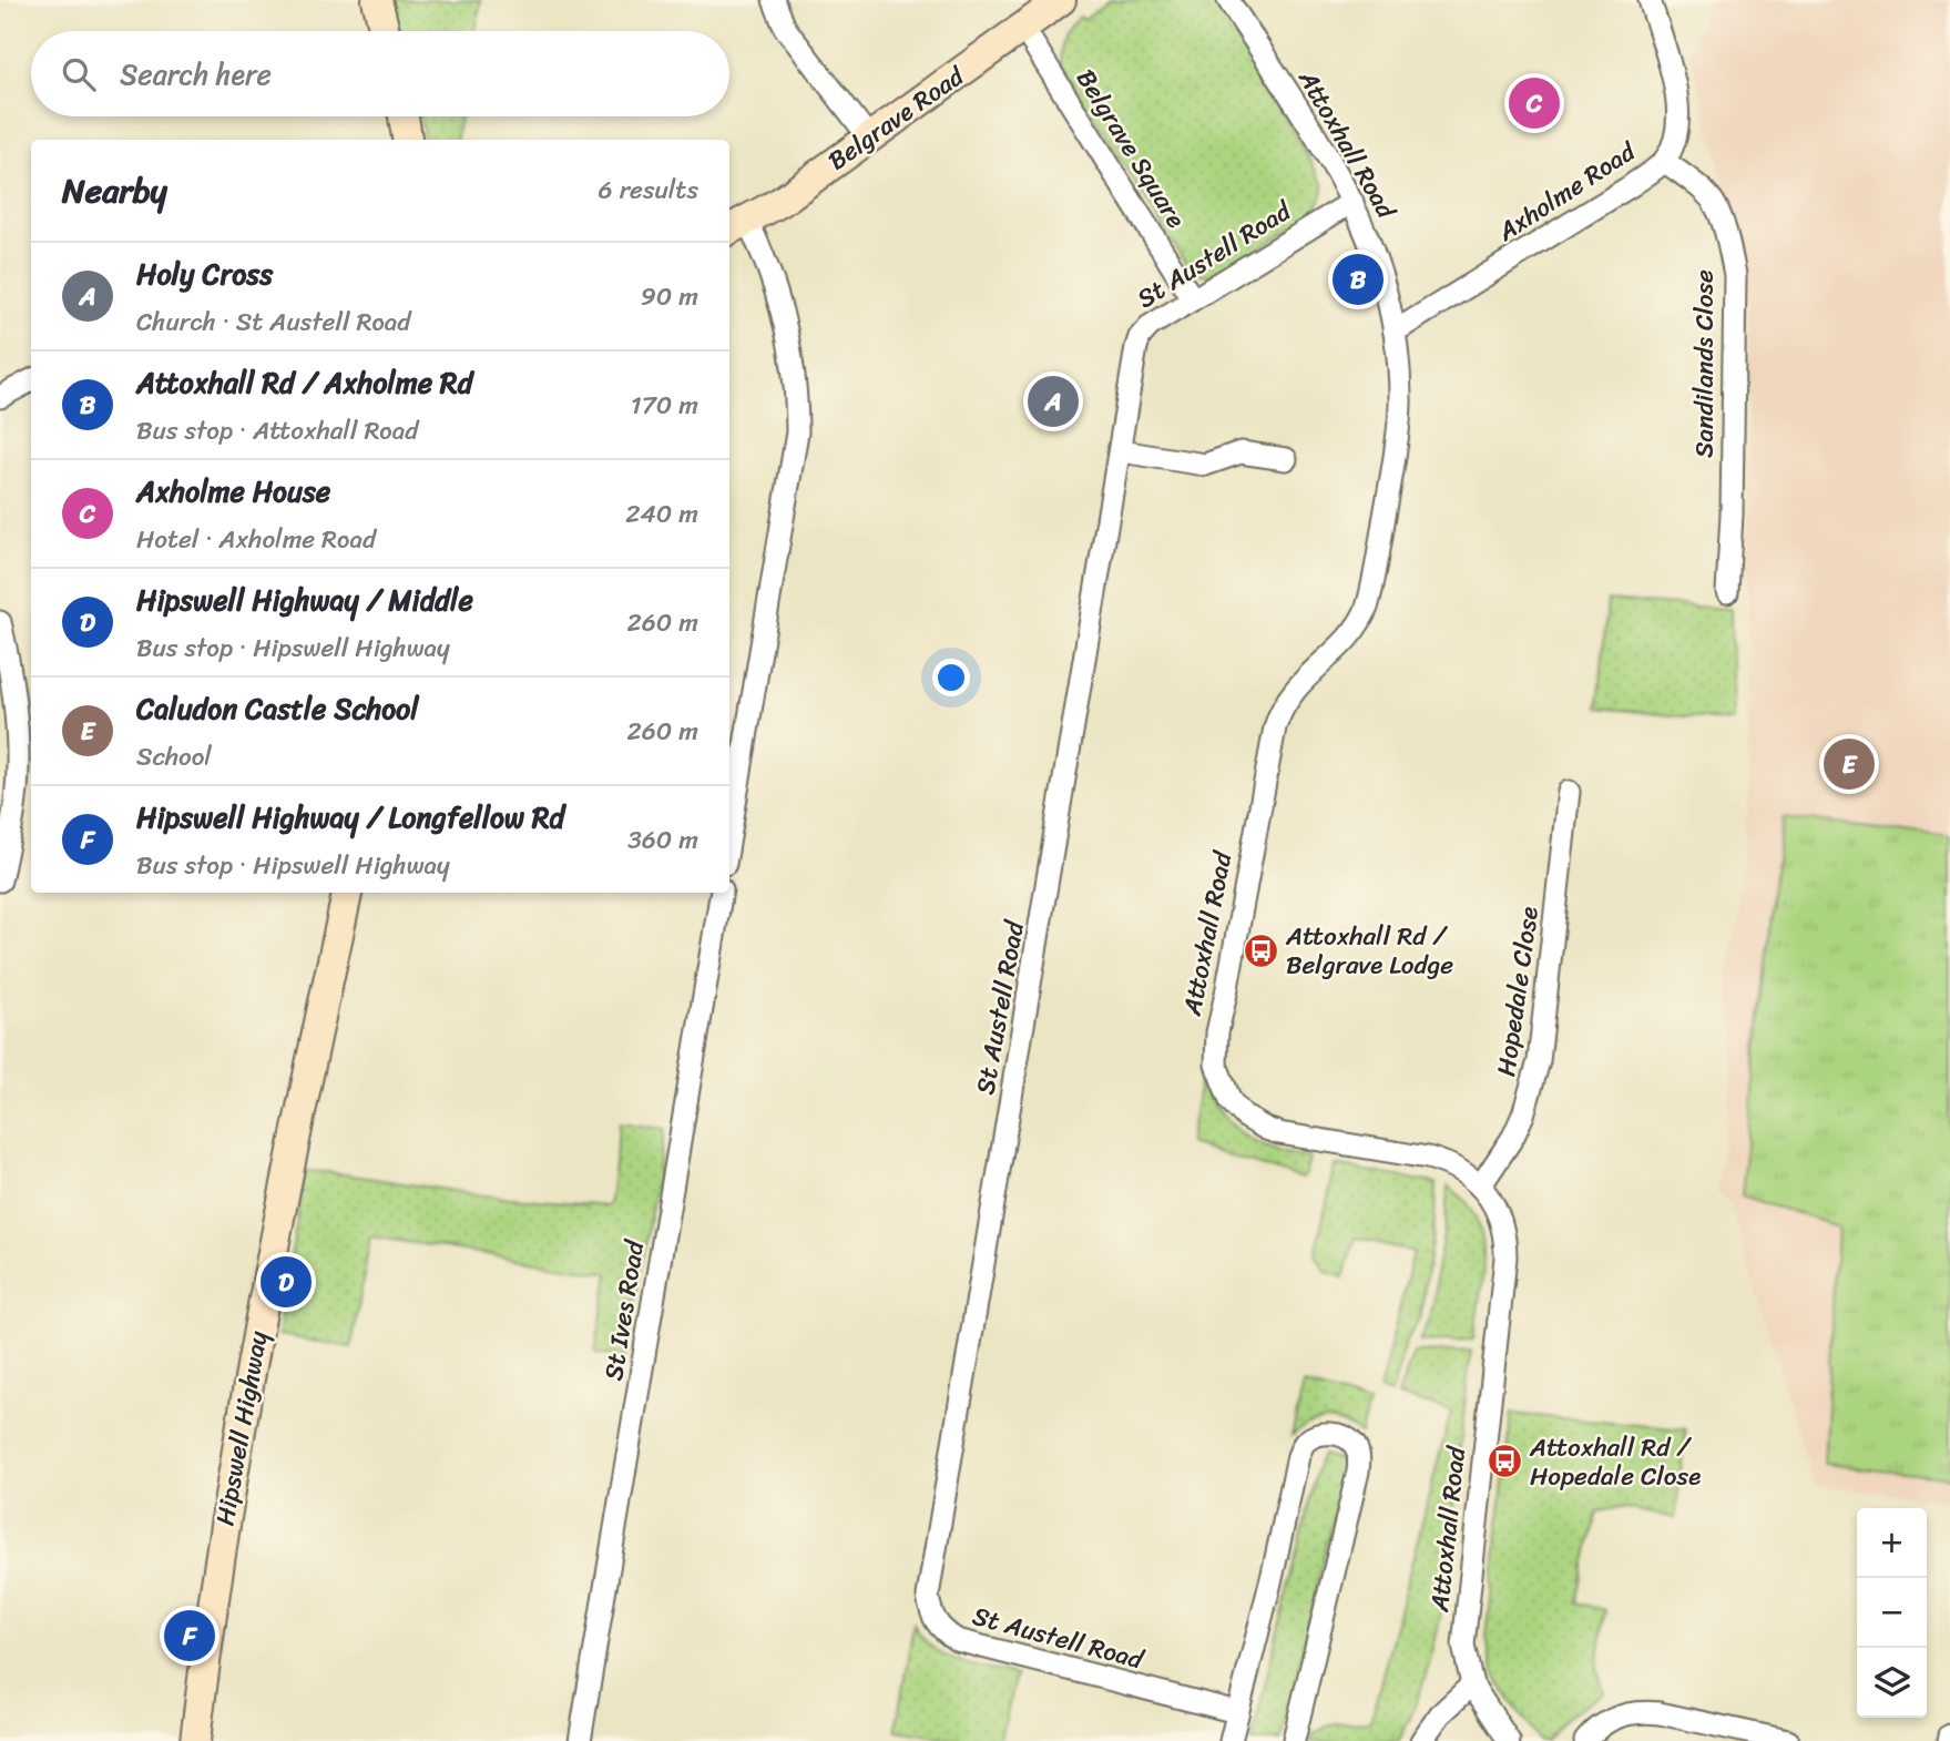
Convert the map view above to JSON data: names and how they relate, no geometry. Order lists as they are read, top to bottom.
{
  "streets": {
    "street": [
      "Belgrave Road",
      "Attoxhall Road",
      "Belgrave Square",
      "Axholme Road",
      "St Austell Road",
      "Sandilands Close",
      "Hopedale Close",
      "St Ives Road",
      "Hipswell Highway"
    ]
  },
  "crossings": [
    ["Belgrave Road", "Belgrave Square"],
    ["Attoxhall Road", "Axholme Road"],
    ["Attoxhall Road", "St Austell Road"],
    ["Attoxhall Road", "Hopedale Close"],
    ["Belgrave Square", "St Austell Road"],
    ["Axholme Road", "Sandilands Close"]
  ],
  "places": {
    "bus stop": ["Attoxhall Rd / Belgrave Lodge", "Attoxhall Rd / Hopedale Close"]
  },
  "page": {
    "search": "Search here",
    "pins": [
      "C",
      "B",
      "A",
      "E",
      "D",
      "F"
    ],
    "heading": ["Nearby", "6 results"],
    "list": [
      {
        "mark": "A",
        "name": "Holy Cross",
        "note": "Church · St Austell Road",
        "value": "90 m"
      },
      {
        "mark": "B",
        "name": "Attoxhall Rd / Axholme Rd",
        "note": "Bus stop · Attoxhall Road",
        "value": "170 m"
      },
      {
        "mark": "C",
        "name": "Axholme House",
        "note": "Hotel · Axholme Road",
        "value": "240 m"
      },
      {
        "mark": "D",
        "name": "Hipswell Highway / Middle",
        "note": "Bus stop · Hipswell Highway",
        "value": "260 m"
      },
      {
        "mark": "E",
        "name": "Caludon Castle School",
        "note": "School",
        "value": "260 m"
      },
      {
        "mark": "F",
        "name": "Hipswell Highway / Longfellow Rd",
        "note": "Bus stop · Hipswell Highway",
        "value": "360 m"
      }
    ],
    "map_buttons": ["+", "−"]
  }
}
